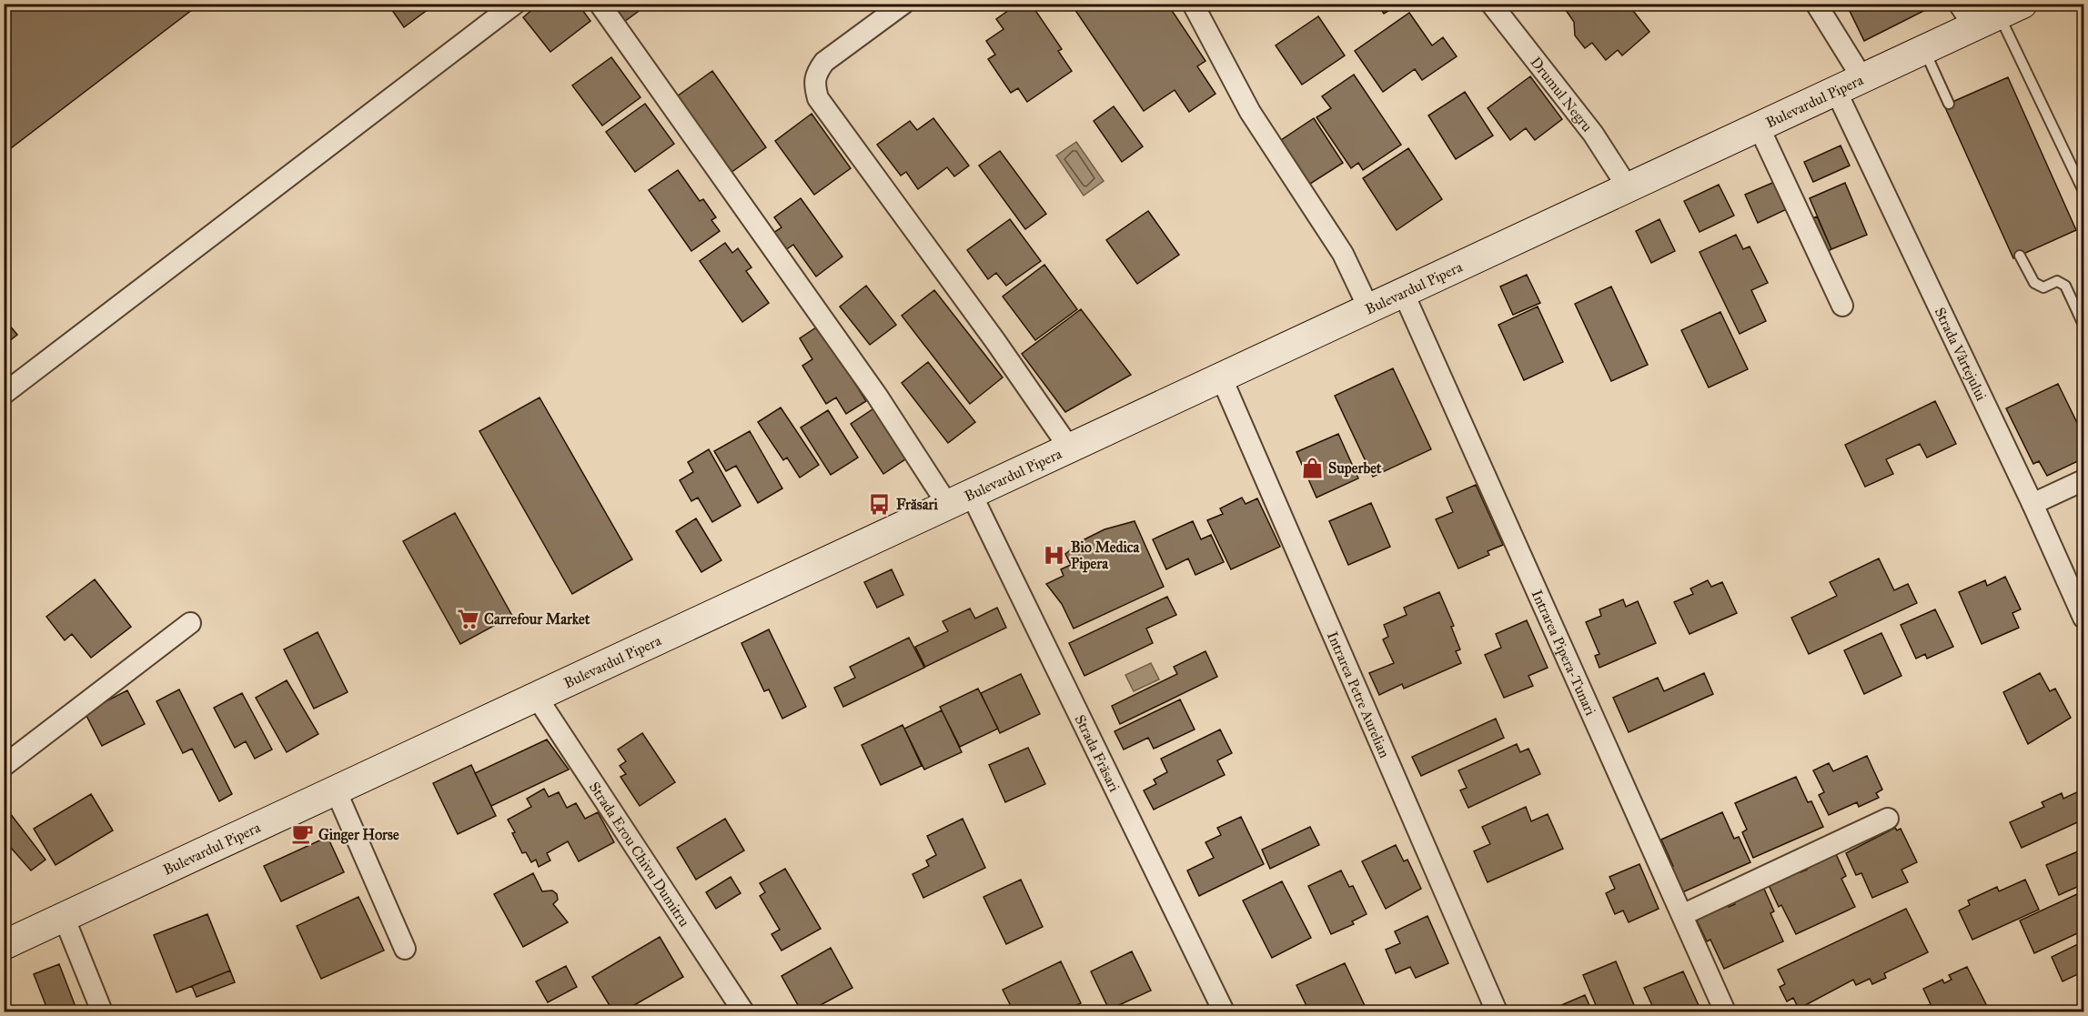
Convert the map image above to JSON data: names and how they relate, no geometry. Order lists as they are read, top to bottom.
{
  "streets": {
    "main road": ["Bulevardul Pipera"],
    "street": [
      "Drumul Negru",
      "Strada Vârtejului",
      "Intrarea Pipera-Tunari",
      "Intrarea Petre Aurelian",
      "Strada Frăsari",
      "Strada Erou Chivu Dumitru"
    ]
  },
  "crossings": [
    ["Drumul Negru", "Bulevardul Pipera"],
    ["Bulevardul Pipera", "Strada Vârtejului"],
    ["Bulevardul Pipera", "Intrarea Pipera-Tunari"],
    ["Bulevardul Pipera", "Intrarea Petre Aurelian"],
    ["Bulevardul Pipera", "Strada Frăsari"],
    ["Bulevardul Pipera", "Strada Erou Chivu Dumitru"]
  ],
  "places": {
    "shop": ["Superbet"],
    "bus stop": ["Frăsari"],
    "hospital": ["Bio Medica Pipera"],
    "supermarket": ["Carrefour Market"],
    "cafe": ["Ginger Horse"]
  }
}
